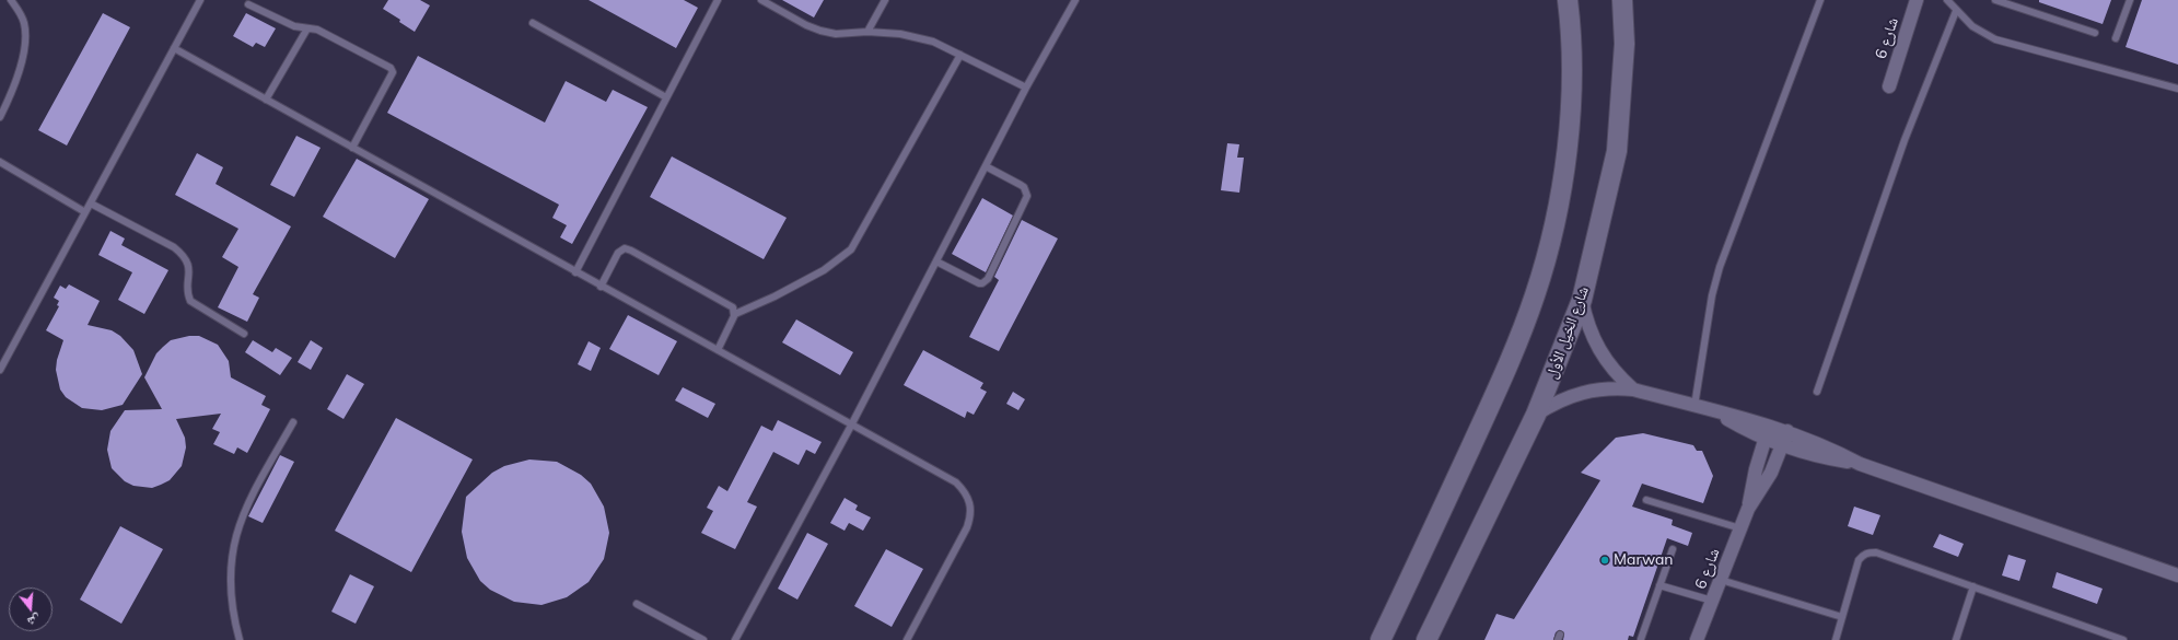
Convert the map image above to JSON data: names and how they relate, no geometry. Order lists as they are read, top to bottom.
{
  "streets": {
    "main road": ["شارع الخيل الأول"],
    "street": ["شارع 6"]
  },
  "places": ["Marwan"],
  "north": "bottom"
}
